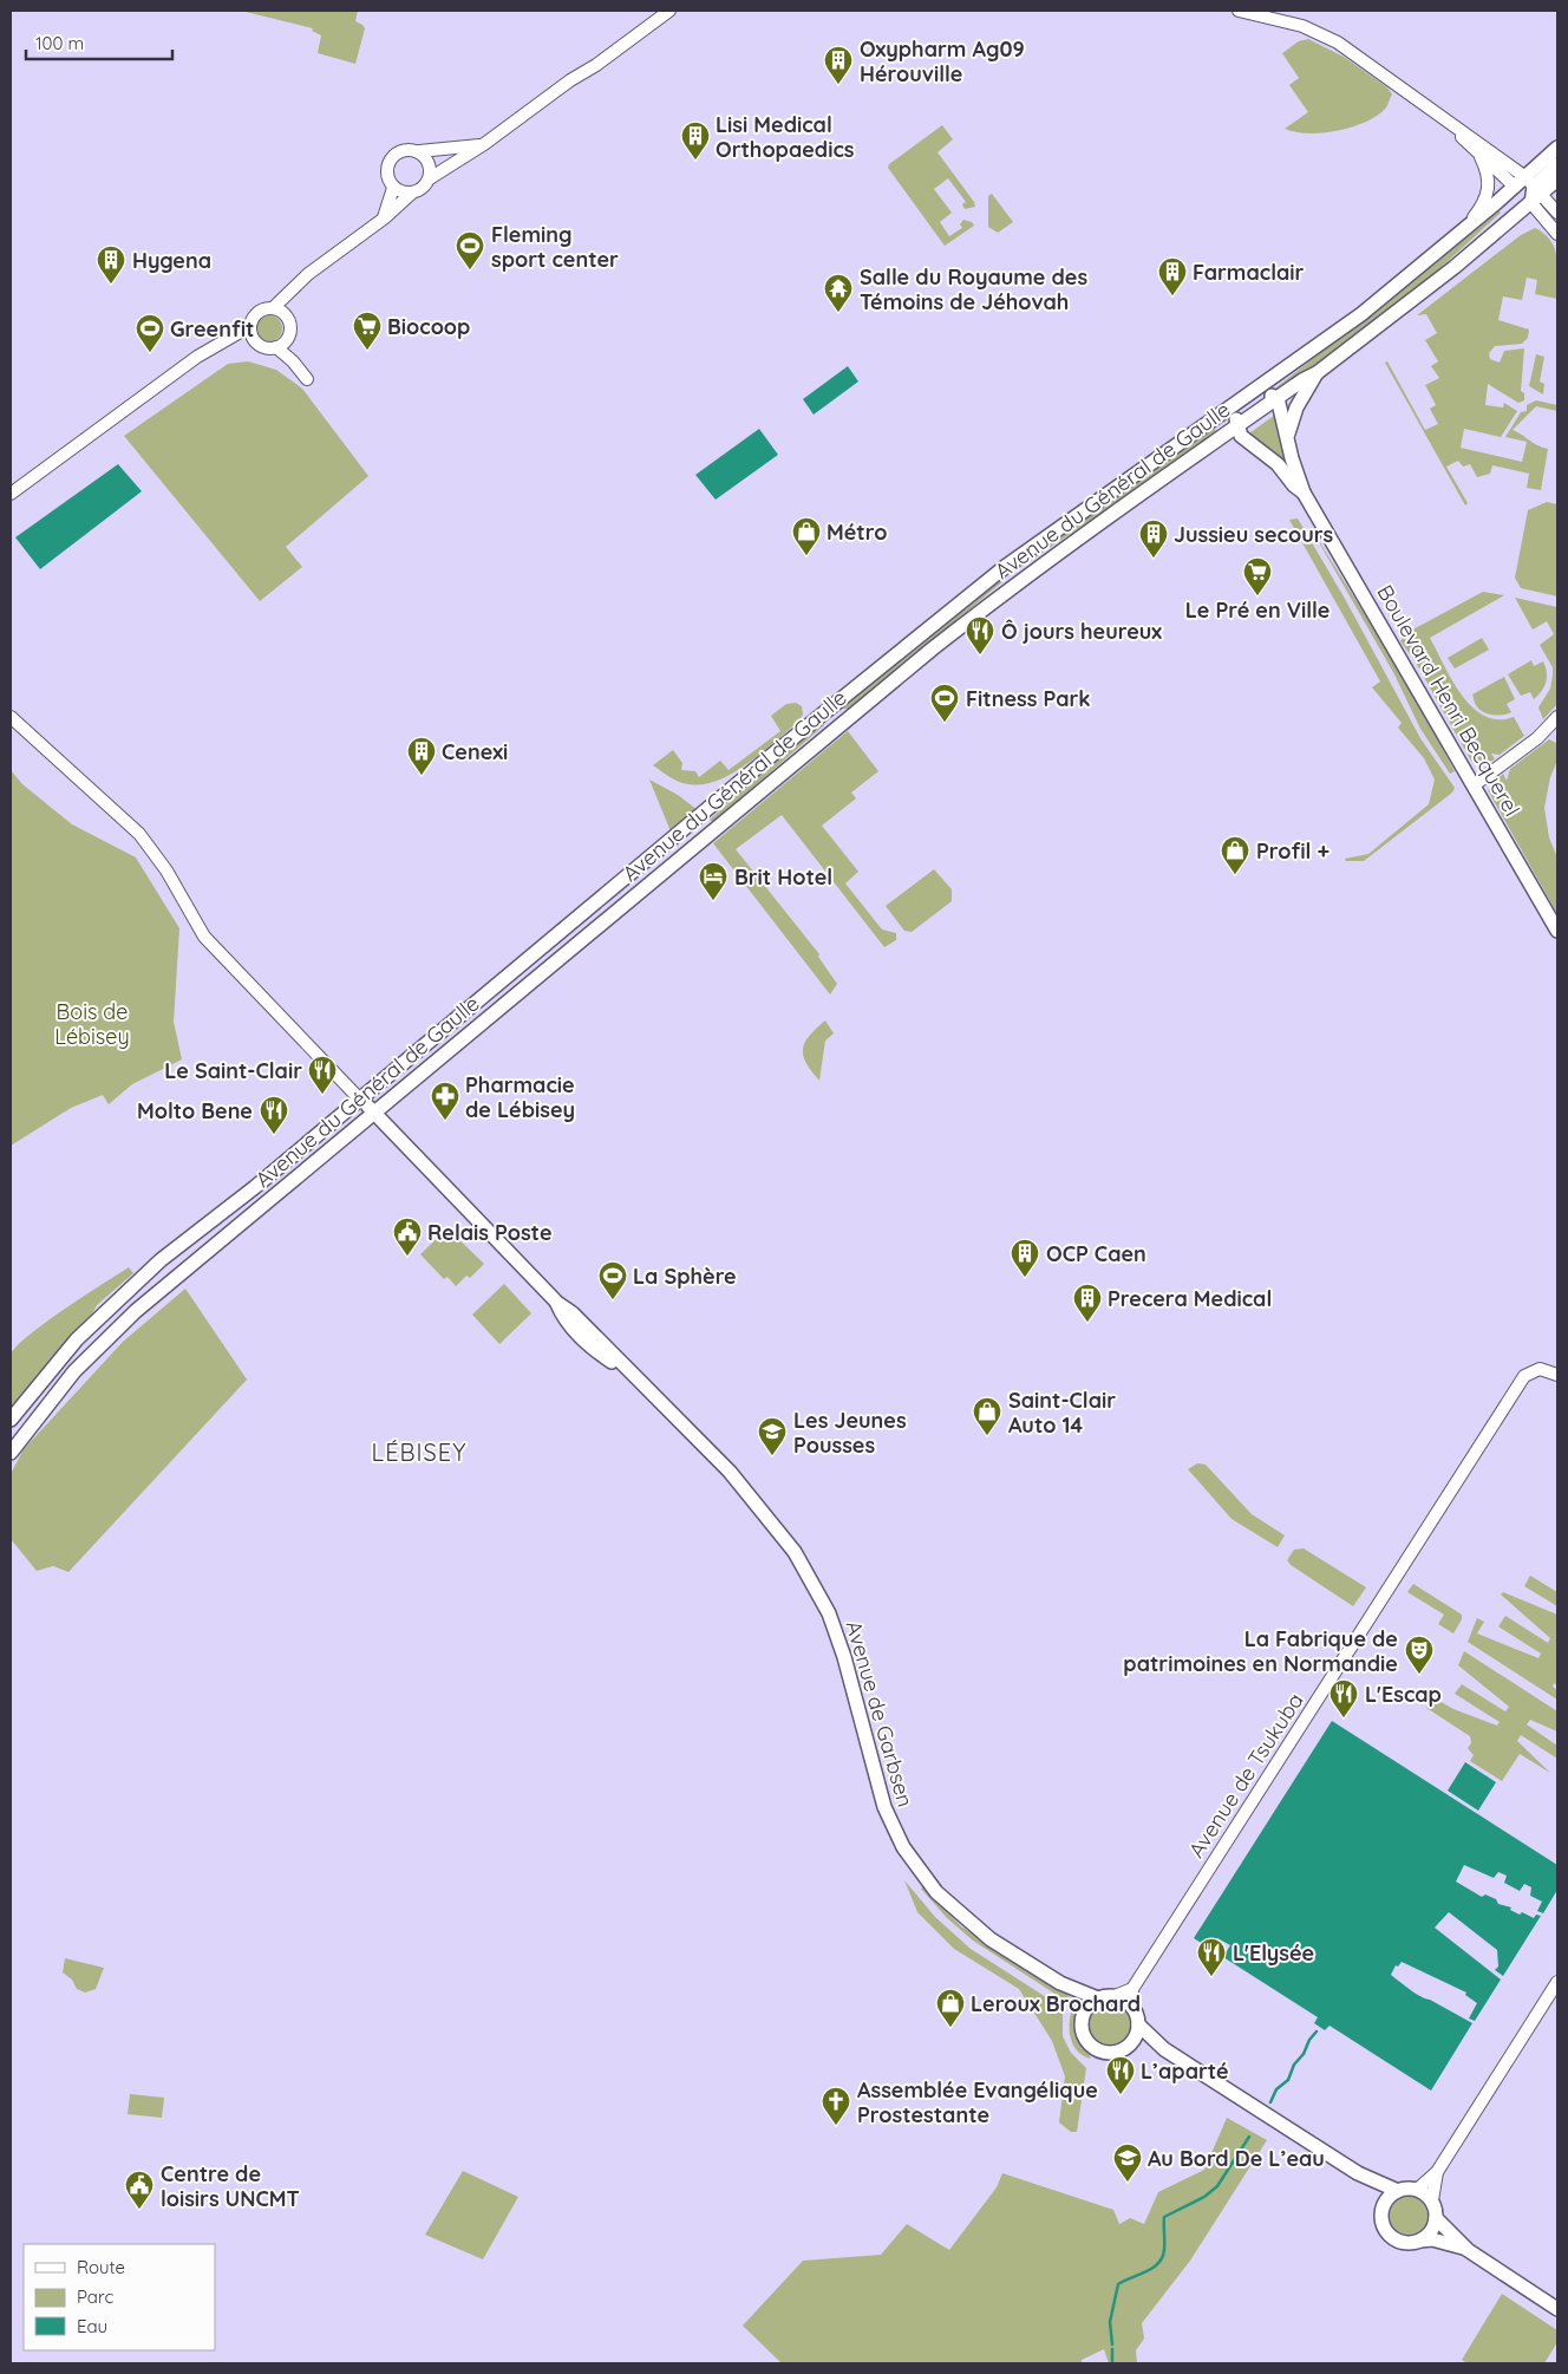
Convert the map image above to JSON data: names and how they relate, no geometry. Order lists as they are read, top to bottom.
{
  "streets": {
    "main road": ["Avenue du Général de Gaulle", "Boulevard Henri Becquerel", "Avenue de Garbsen"],
    "street": ["Avenue de Tsukuba"]
  },
  "crossings": [
    ["Avenue du Général de Gaulle", "Avenue de Garbsen"]
  ],
  "districts": ["LÉBISEY"],
  "parks": ["Bois de Lébisey"],
  "places": {
    "building": [
      "Oxypharm Ag09 Hérouville",
      "Lisi Medical Orthopaedics",
      "Hygena",
      "Farmaclair",
      "Jussieu secours",
      "Cenexi",
      "OCP Caen",
      "Precera Medical"
    ],
    "sports": [
      "Fleming sport center",
      "Greenfit",
      "Fitness Park",
      "La Sphère"
    ],
    "temple": ["Salle du Royaume des Témoins de Jéhovah"],
    "supermarket": ["Biocoop", "Le Pré en Ville"],
    "shop": [
      "Métro",
      "Profil +",
      "Saint-Clair Auto 14",
      "Leroux Brochard"
    ],
    "restaurant": [
      "Ô jours heureux",
      "Le Saint-Clair",
      "Molto Bene",
      "L'Escap",
      "L'Elysée",
      "L’aparté"
    ],
    "hotel": ["Brit Hotel"],
    "pharmacy": ["Pharmacie de Lébisey"],
    "public building": ["Relais Poste", "Centre de loisirs UNCMT"],
    "school or university": ["Les Jeunes Pousses", "Au Bord De L’eau"],
    "theatre": ["La Fabrique de patrimoines en Normandie"],
    "church": ["Assemblée Evangélique Prostestante"]
  },
  "legend": ["Route", "Parc", "Eau"],
  "scale_bar": "100 m"
}
